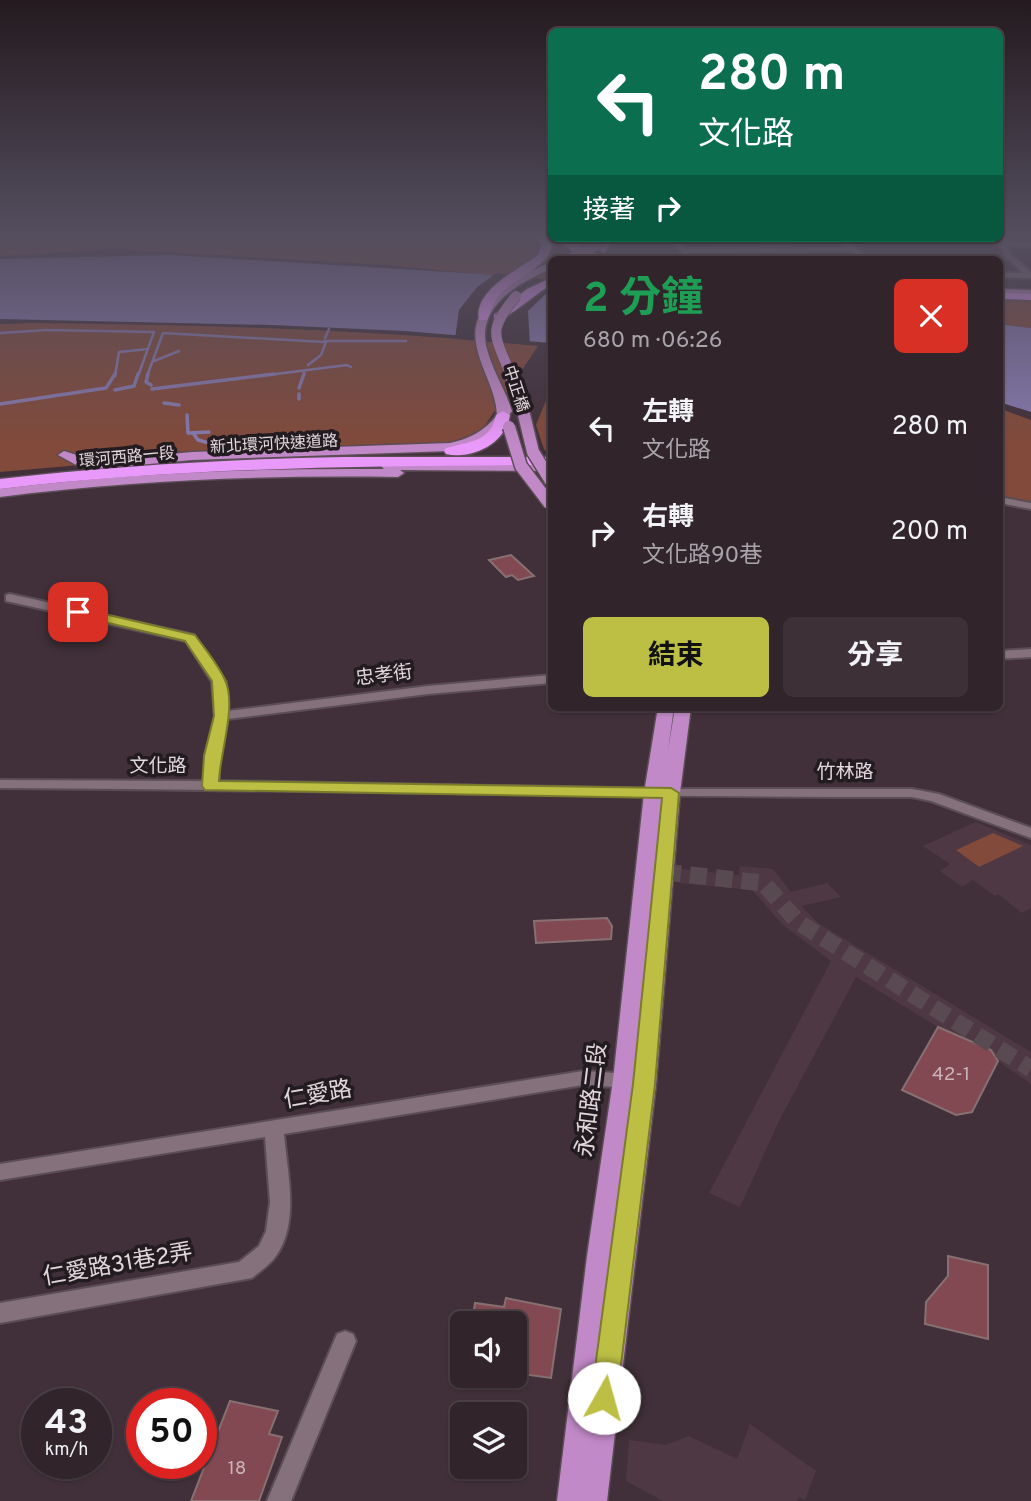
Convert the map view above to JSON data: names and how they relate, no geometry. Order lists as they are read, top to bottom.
{
  "streets": {
    "highway": ["新北環河快速道路"],
    "main road": ["中正橋", "環河西路一段", "永和路二段"],
    "street": [
      "忠孝街",
      "文化路",
      "竹林路",
      "仁愛路",
      "仁愛路31巷2弄"
    ]
  },
  "crossings": [
    ["新北環河快速道路", "環河西路一段"],
    ["文化路", "竹林路"],
    ["文化路", "永和路二段"],
    ["竹林路", "永和路二段"],
    ["仁愛路", "永和路二段"],
    ["仁愛路", "仁愛路31巷2弄"]
  ],
  "house_numbers": ["42-1", "18"],
  "page": {
    "turn": ["280 m", "文化路"],
    "then": "接著",
    "heading": ["2 分鐘", "680 m · 06:26"],
    "list": [
      {
        "name": "左轉",
        "note": "文化路",
        "value": "280 m"
      },
      {
        "name": "右轉",
        "note": "文化路90巷",
        "value": "200 m"
      }
    ],
    "buttons": ["結束", "分享"],
    "speed": "43 km/h",
    "limit": "50"
  }
}
